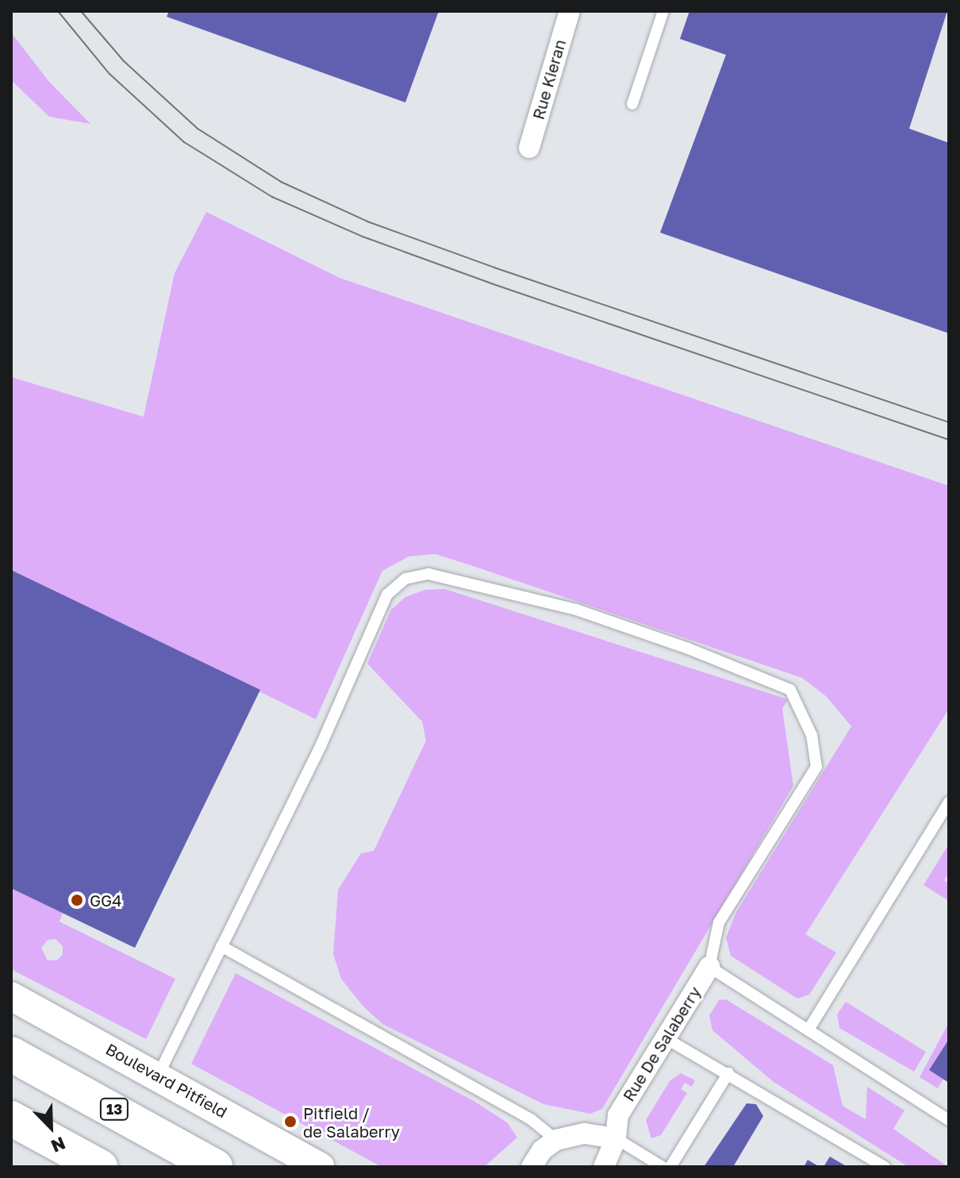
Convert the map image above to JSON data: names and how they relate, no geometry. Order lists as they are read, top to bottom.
{
  "streets": {
    "highway": ["13"],
    "main road": ["Boulevard Pitfield"],
    "street": ["Rue Kieran", "Rue De Salaberry"]
  },
  "places": ["GG4", "Pitfield / de Salaberry"],
  "north": "bottom right"
}
